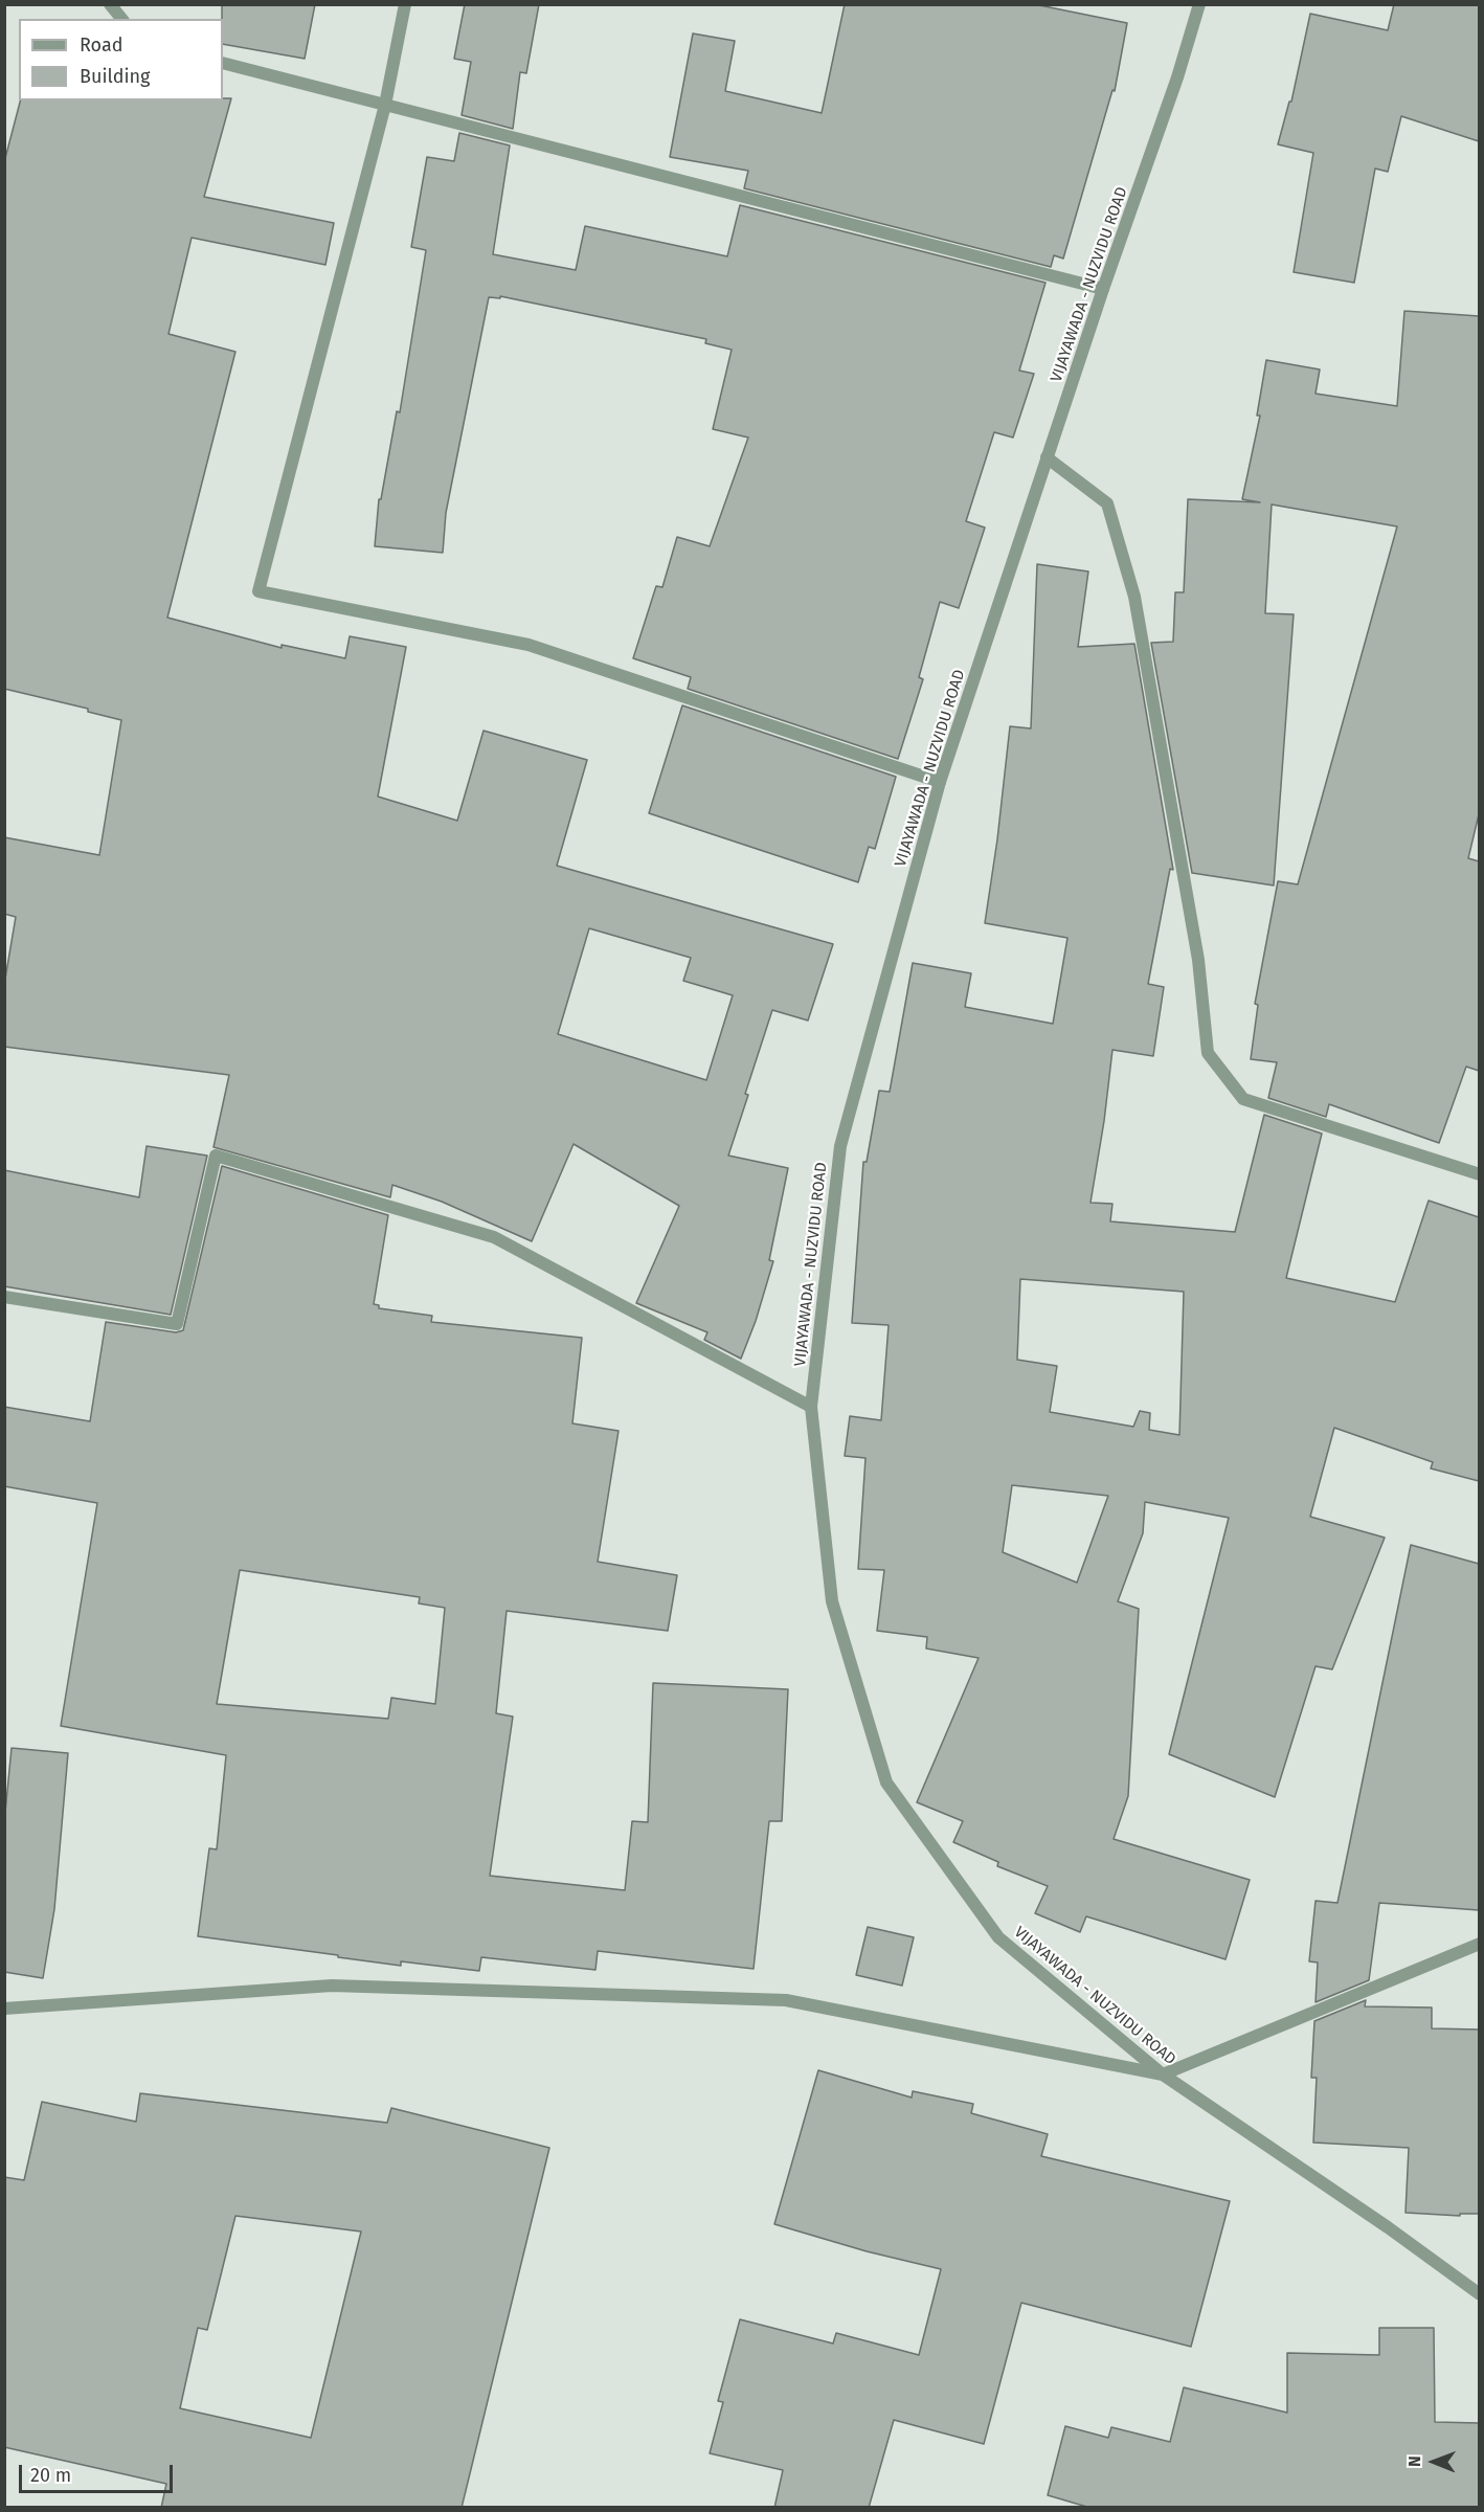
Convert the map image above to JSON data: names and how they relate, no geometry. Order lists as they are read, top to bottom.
{
  "streets": {
    "street": ["VIJAYAWADA - NUZVIDU ROAD"]
  },
  "legend": ["Road", "Building"],
  "scale_bar": "20 m",
  "north": "left"
}
